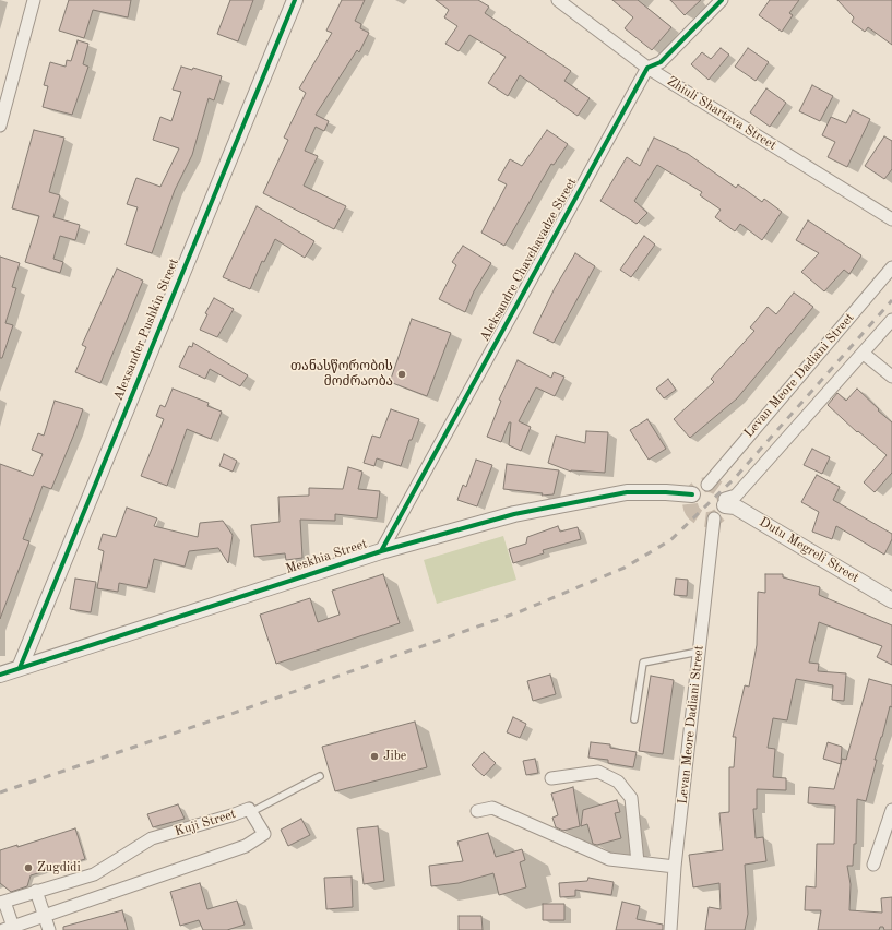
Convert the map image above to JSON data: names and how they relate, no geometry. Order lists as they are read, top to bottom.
{
  "streets": {
    "street": [
      "Zhiuli Shartava Street",
      "Aleksandre Chavchavadze Street",
      "Alexsander Pushkin Street",
      "Levan Meore Dadiani Street",
      "Dutu Megreli Street",
      "Meskhia Street",
      "Kuji Street"
    ]
  },
  "crossings": [
    ["Zhiuli Shartava Street", "Aleksandre Chavchavadze Street"],
    ["Aleksandre Chavchavadze Street", "Meskhia Street"],
    ["Alexsander Pushkin Street", "Meskhia Street"]
  ],
  "places": ["თანასწორობის მოძრაობა", "Jibe", "Zugdidi"]
}
